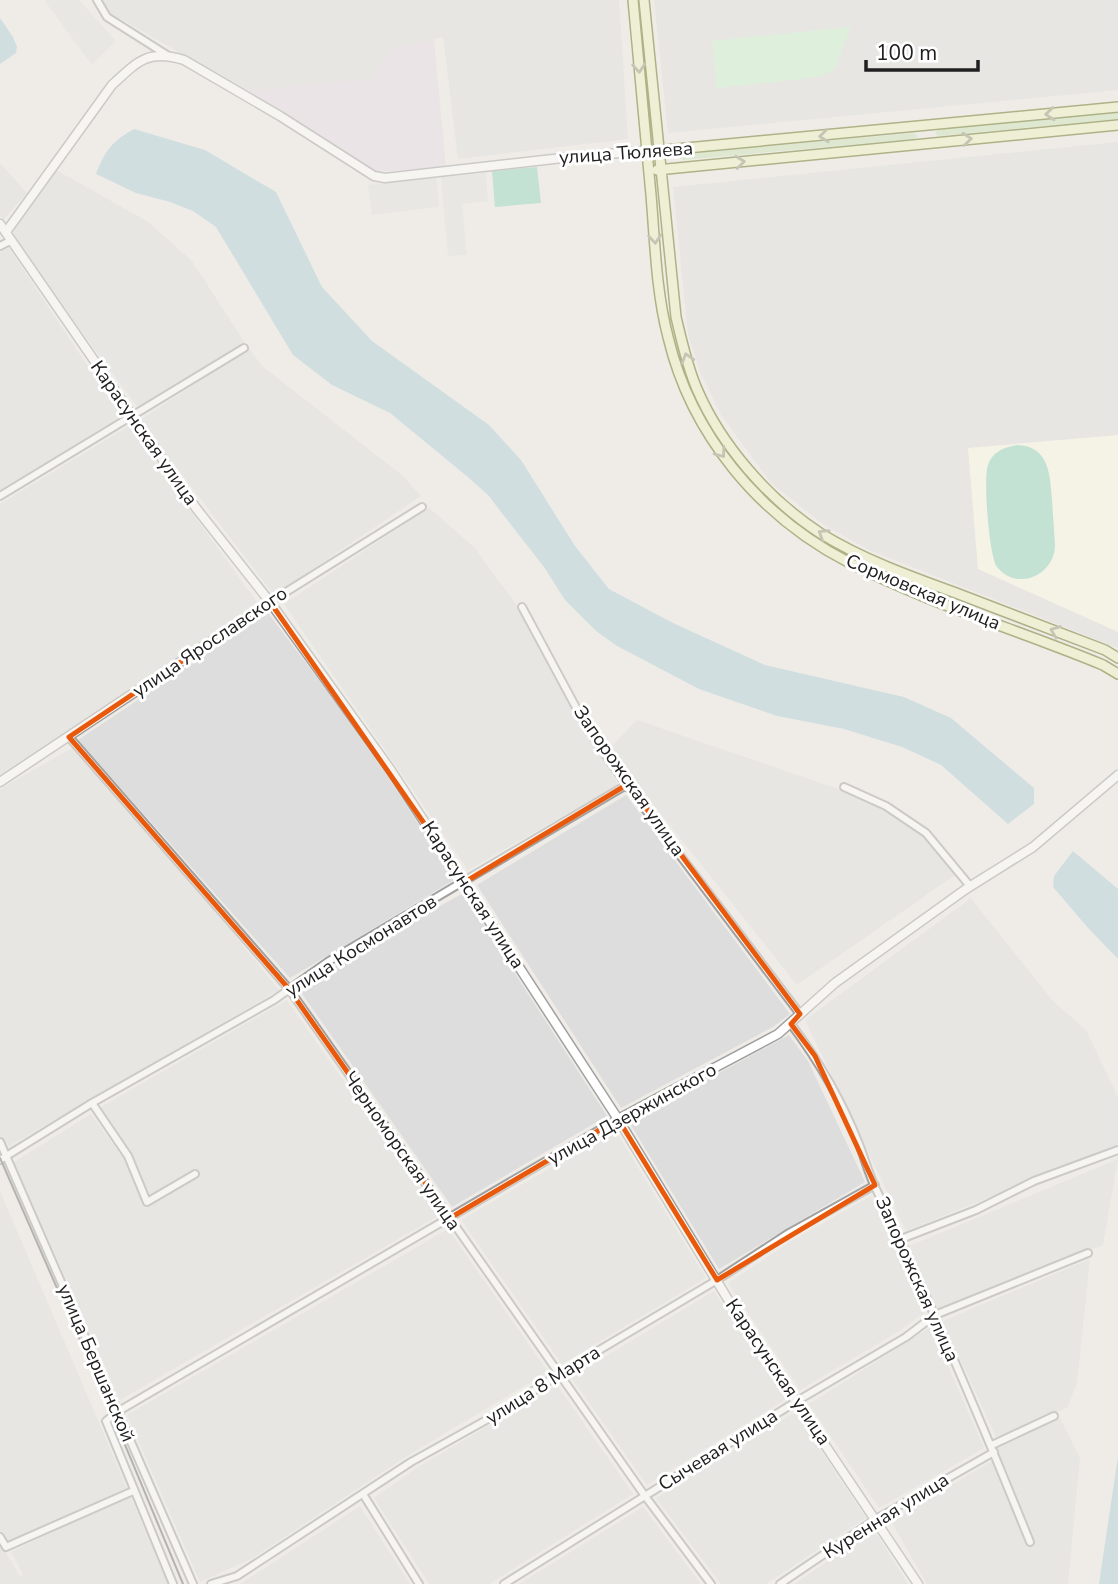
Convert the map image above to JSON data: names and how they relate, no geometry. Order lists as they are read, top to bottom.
{
  "streets": {
    "main road": ["улица Тюляева", "Сормовская улица"],
    "street": [
      "Карасунская улица",
      "улица Ярославского",
      "Запорожская улица",
      "улица Космонавтов",
      "улица Дзержинского",
      "Черноморская улица",
      "улица Бершанской",
      "улица 8 Марта",
      "Сычевая улица",
      "Куренная улица"
    ]
  },
  "crossings": [
    ["улица Тюляева", "Сормовская улица"],
    ["Карасунская улица", "улица Ярославского"],
    ["Карасунская улица", "улица Космонавтов"],
    ["Карасунская улица", "улица Дзержинского"],
    ["Карасунская улица", "улица 8 Марта"],
    ["Карасунская улица", "Сычевая улица"],
    ["Карасунская улица", "Куренная улица"],
    ["улица Ярославского", "Черноморская улица"],
    ["Запорожская улица", "улица Космонавтов"],
    ["Запорожская улица", "улица Дзержинского"],
    ["Запорожская улица", "улица 8 Марта"],
    ["Запорожская улица", "Сычевая улица"],
    ["Запорожская улица", "Куренная улица"],
    ["улица Космонавтов", "Черноморская улица"],
    ["улица Космонавтов", "улица Бершанской"],
    ["улица Дзержинского", "Черноморская улица"],
    ["улица Дзержинского", "улица Бершанской"],
    ["Черноморская улица", "улица 8 Марта"],
    ["Черноморская улица", "Сычевая улица"]
  ],
  "scale_bar": "100 m"
}
